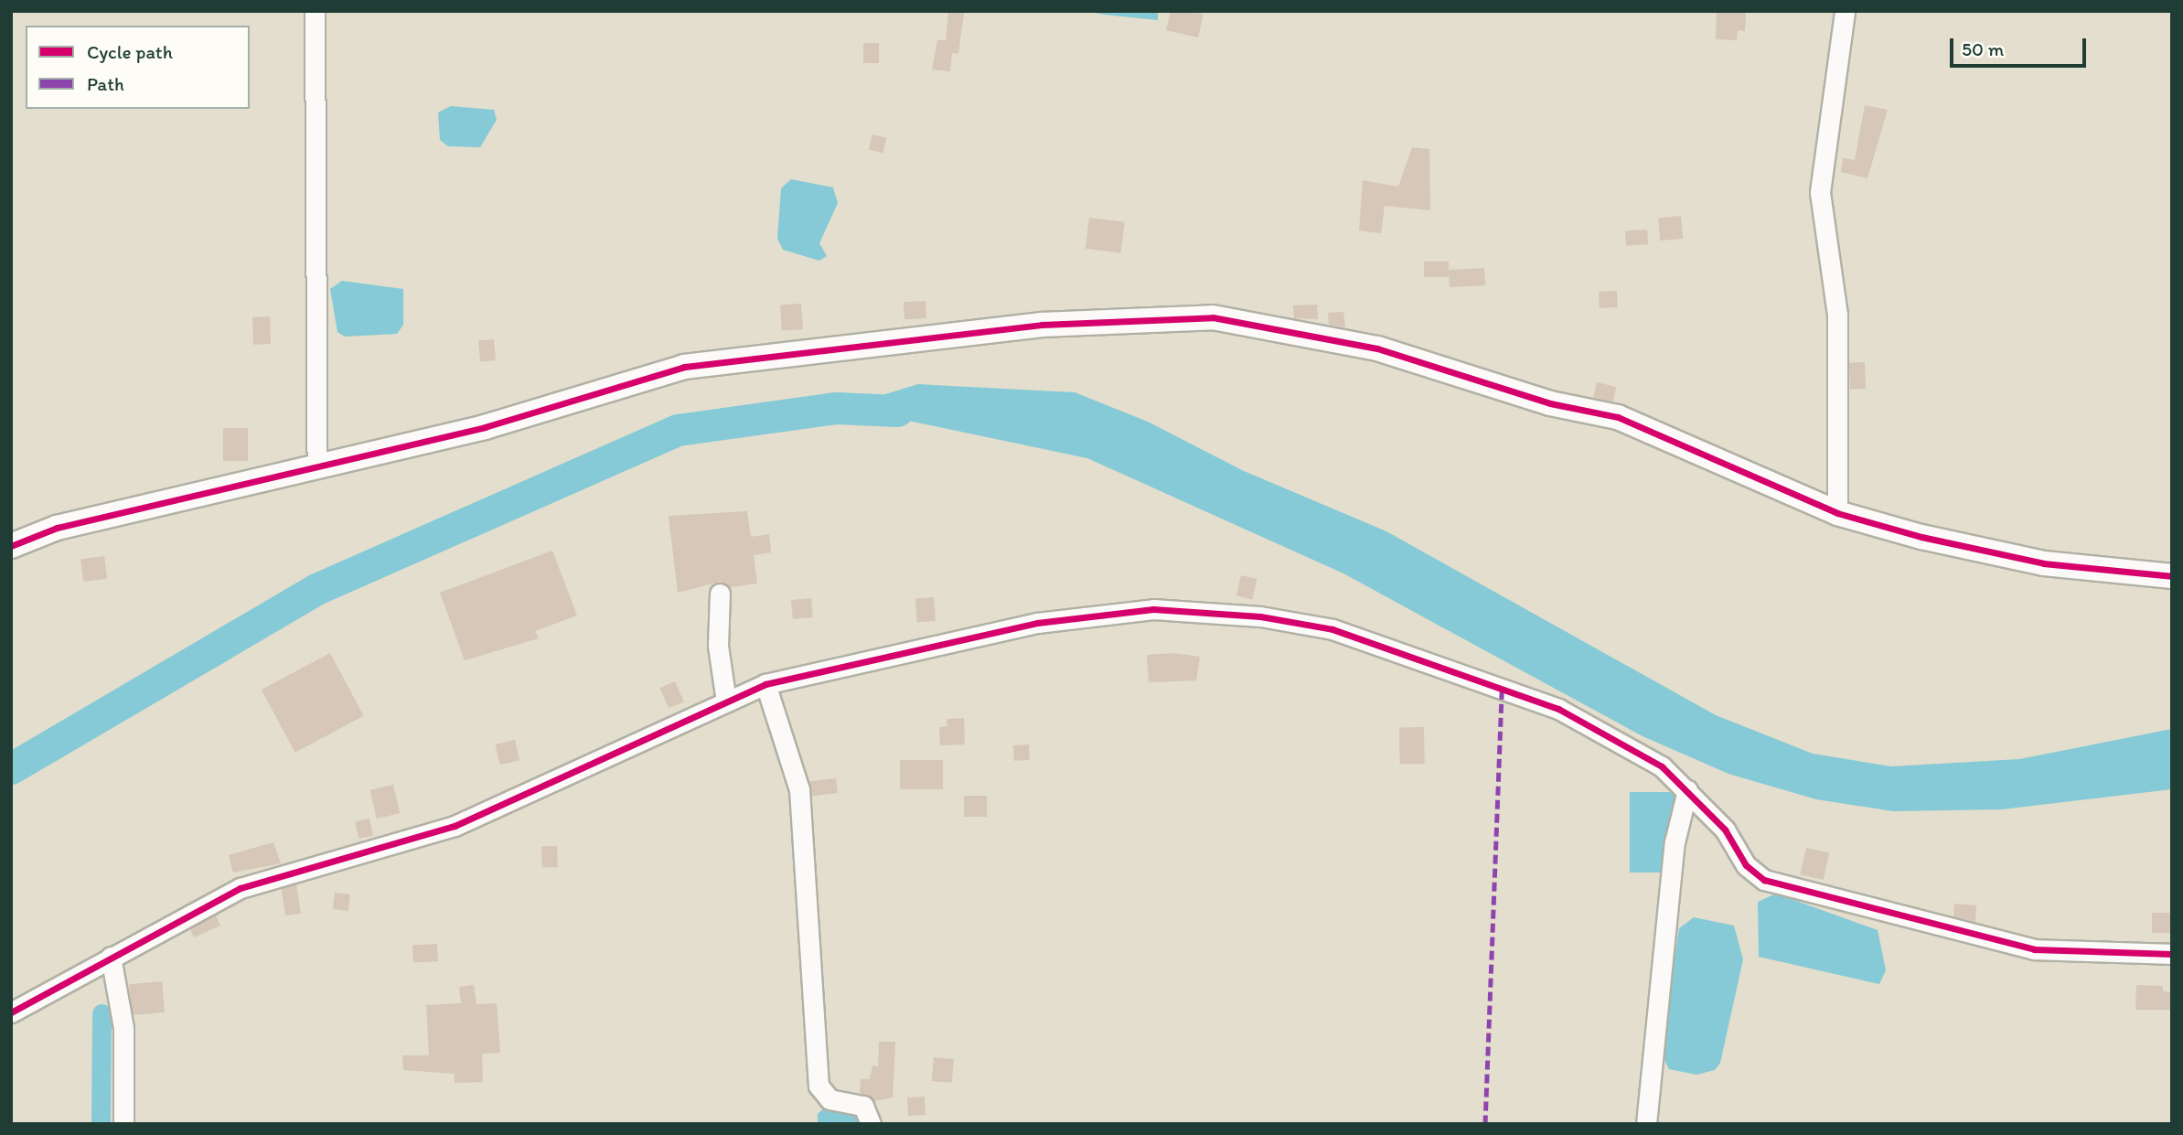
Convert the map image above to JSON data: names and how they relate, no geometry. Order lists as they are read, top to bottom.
{
  "legend": ["Cycle path", "Path"],
  "scale_bar": "50 m"
}
